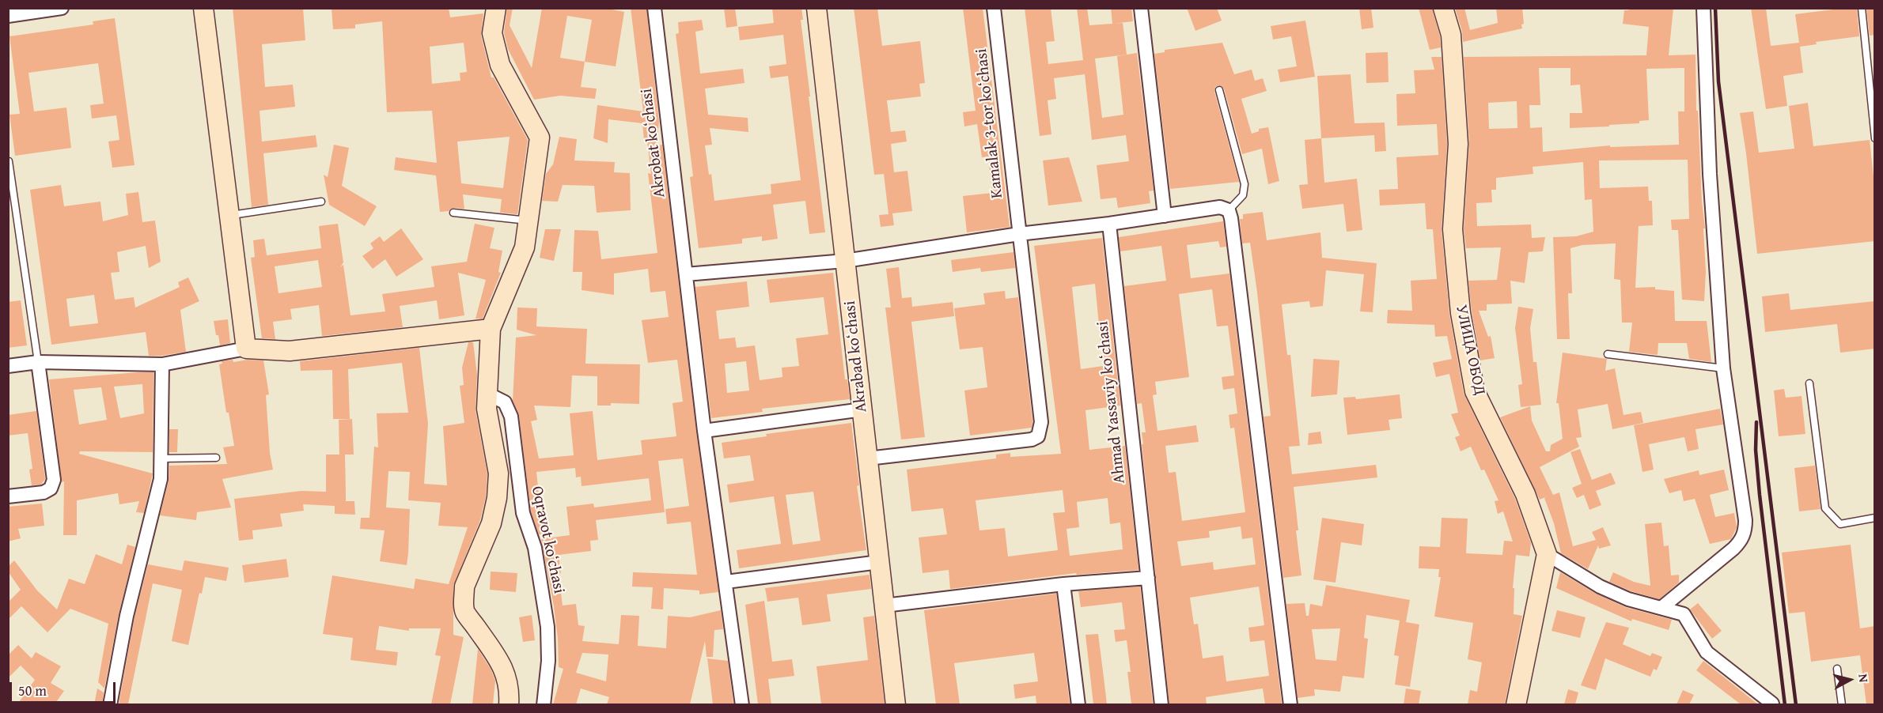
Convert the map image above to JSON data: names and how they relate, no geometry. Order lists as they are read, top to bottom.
{
  "streets": {
    "street": [
      "Kamalak 3-tor koʻchasi",
      "Akrobat koʻchasi",
      "УЛИЦА ОБОД",
      "Akrabad koʻchasi",
      "Ahmad Yassaviy koʻchasi",
      "Oqravot koʻchasi"
    ]
  },
  "crossings": [
    ["Kamalak 3-tor koʻchasi", "Akrabad koʻchasi"]
  ],
  "scale_bar": "50 m",
  "north": "right"
}
